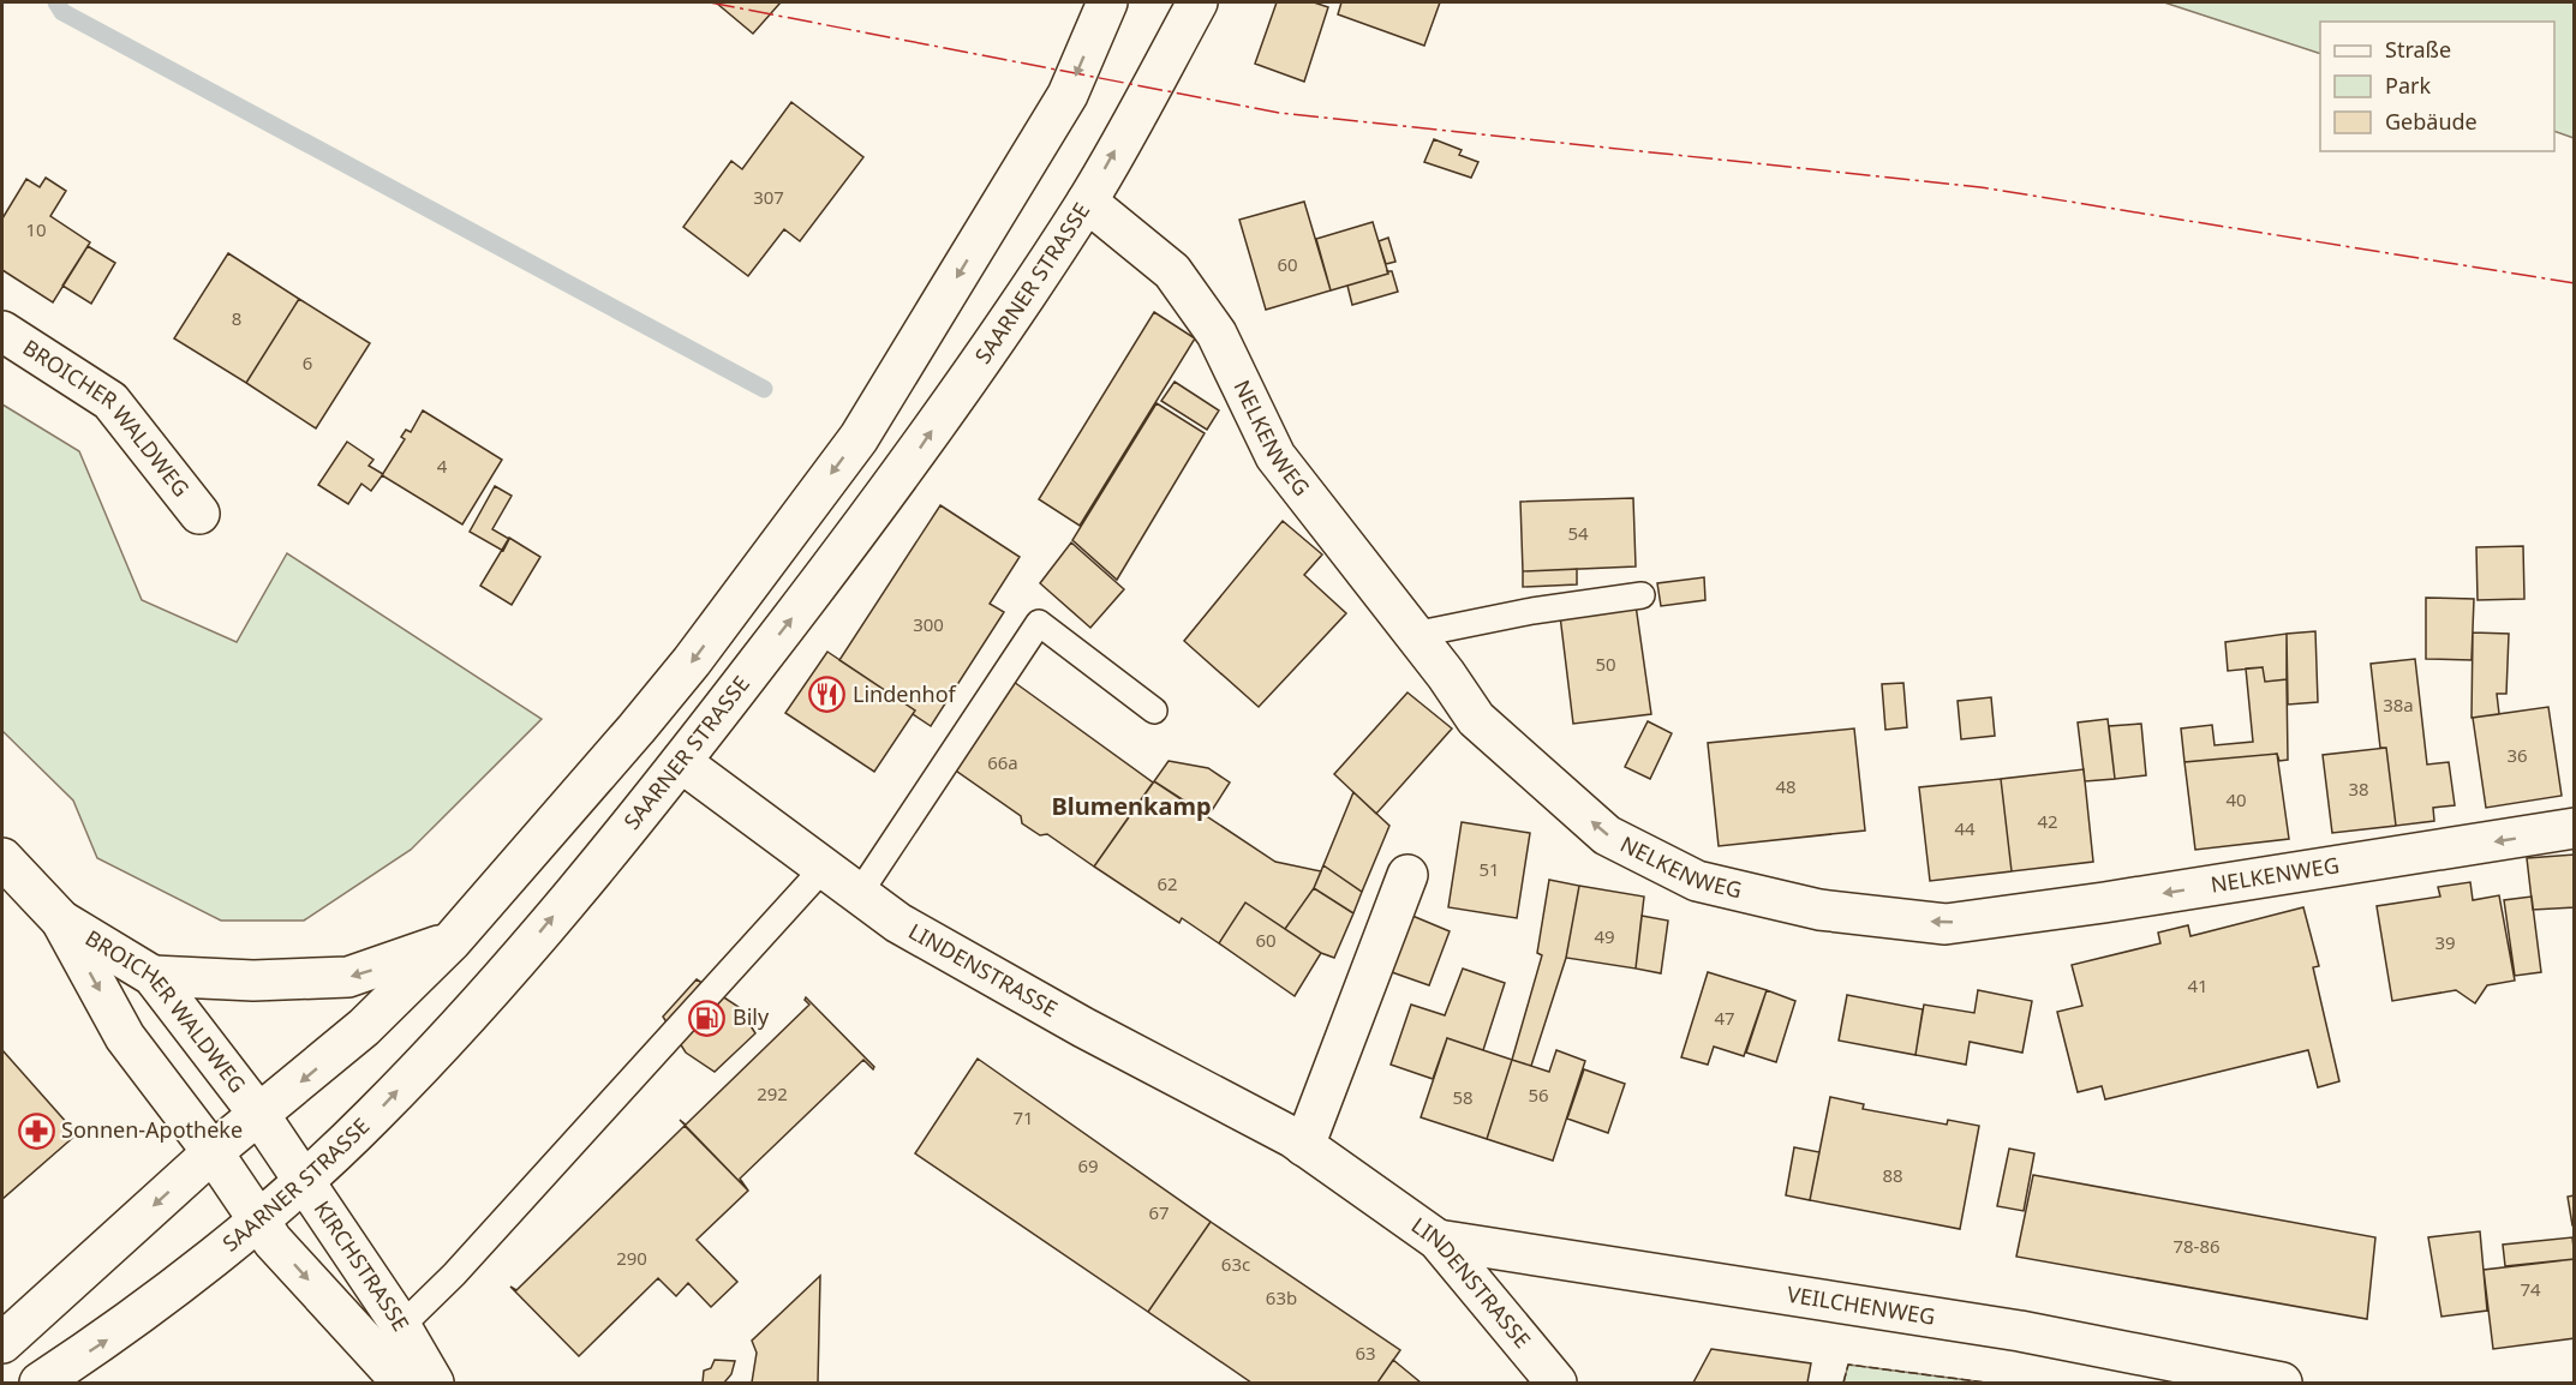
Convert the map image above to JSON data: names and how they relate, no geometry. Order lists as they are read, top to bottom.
{
  "streets": {
    "street": [
      "SAARNER STRASSE",
      "BROICHER WALDWEG",
      "NELKENWEG",
      "LINDENSTRASSE",
      "KIRCHSTRASSE",
      "VEILCHENWEG"
    ]
  },
  "crossings": [
    ["SAARNER STRASSE", "NELKENWEG"],
    ["SAARNER STRASSE", "LINDENSTRASSE"],
    ["SAARNER STRASSE", "KIRCHSTRASSE"],
    ["BROICHER WALDWEG", "KIRCHSTRASSE"],
    ["LINDENSTRASSE", "VEILCHENWEG"]
  ],
  "one_way": ["NELKENWEG"],
  "districts": ["Blumenkamp"],
  "places": {
    "restaurant": ["Lindenhof"],
    "fuel station": ["Bily"],
    "pharmacy": ["Sonnen-Apotheke"]
  },
  "house_numbers": [
    "307",
    "10",
    "60",
    "8",
    "6",
    "4",
    "54",
    "300",
    "50",
    "38a",
    "36",
    "66a",
    "48",
    "38",
    "40",
    "42",
    "44",
    "51",
    "62",
    "49",
    "60",
    "39",
    "41",
    "47",
    "292",
    "56",
    "58",
    "71",
    "69",
    "88",
    "67",
    "78-86",
    "290",
    "63c",
    "74",
    "63b",
    "63"
  ],
  "legend": ["Straße", "Park", "Gebäude"]
}
